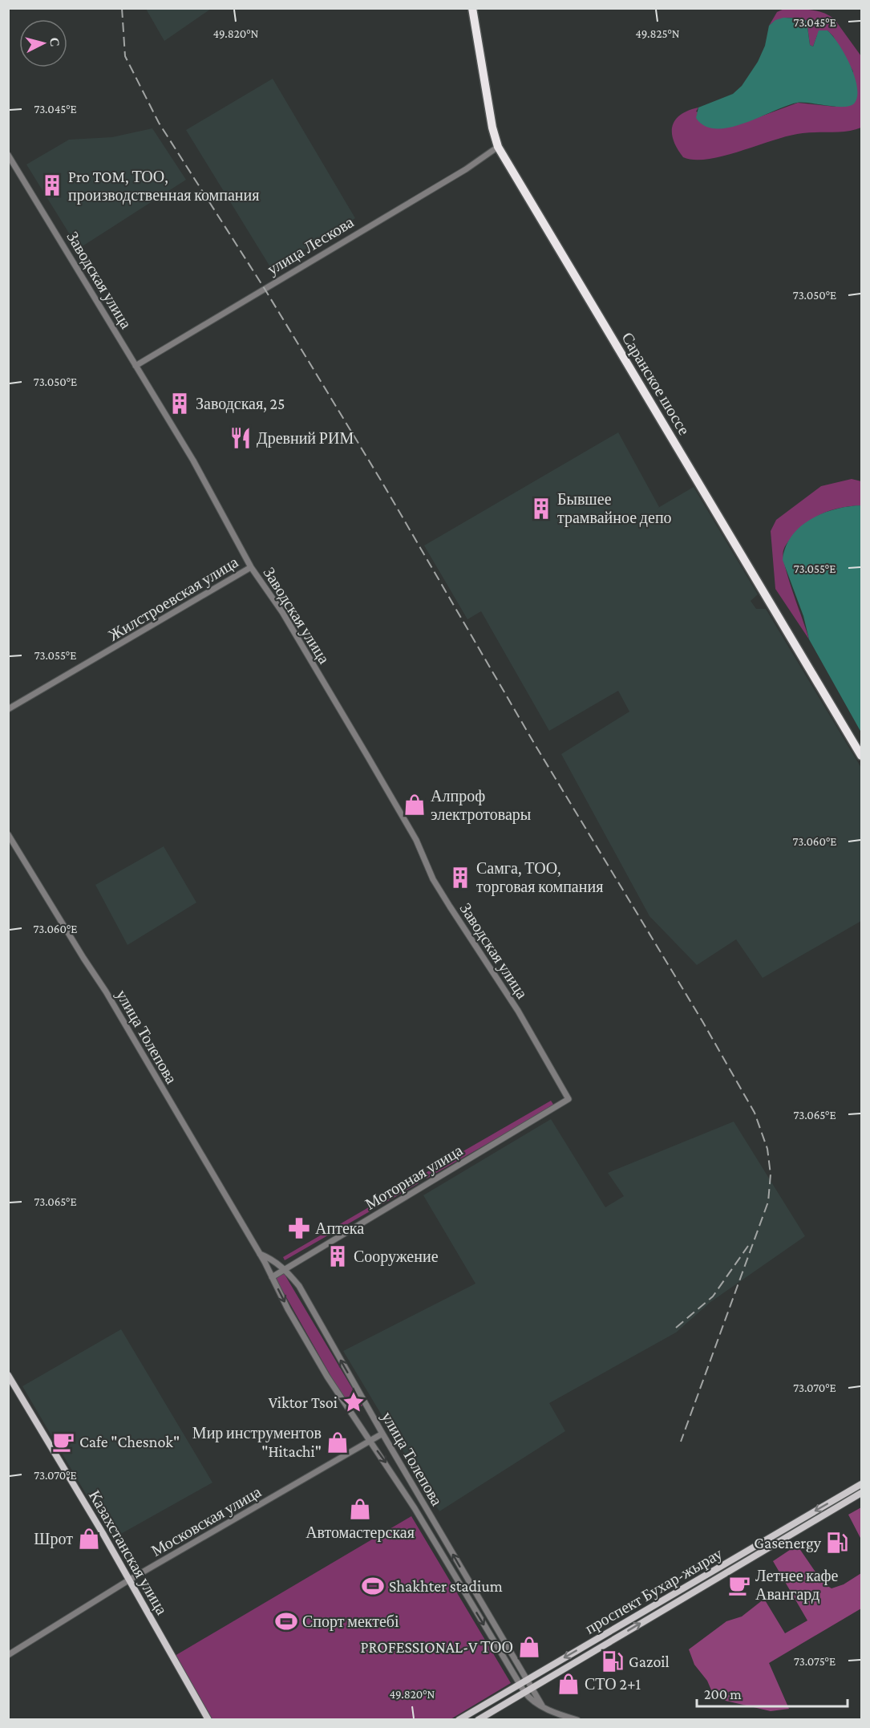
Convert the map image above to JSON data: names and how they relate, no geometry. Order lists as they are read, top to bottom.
{
  "streets": {
    "highway": ["Саранское шоссе"],
    "main road": ["Казахстанская улица", "проспект Бухар-жырау"],
    "street": [
      "улица Лескова",
      "Заводская улица",
      "Жилстроевская улица",
      "улица Толепова",
      "Моторная улица",
      "Московская улица"
    ]
  },
  "crossings": [
    ["улица Лескова", "Заводская улица"],
    ["улица Лескова", "Саранское шоссе"],
    ["Заводская улица", "Жилстроевская улица"],
    ["Заводская улица", "Моторная улица"],
    ["улица Толепова", "Моторная улица"],
    ["улица Толепова", "Московская улица"],
    ["улица Толепова", "проспект Бухар-жырау"],
    ["Московская улица", "Казахстанская улица"]
  ],
  "places": {
    "building": [
      "Pro TOM, ТОО, производственная компания",
      "Заводская, 25",
      "Бывшее трамвайное депо",
      "Самга, ТОО, торговая компания",
      "Сооружение"
    ],
    "restaurant": ["Древний РИМ"],
    "shop": [
      "Алпроф электротовары",
      "Мир инструментов \"Hitachi\"",
      "Автомастерская",
      "Шрот",
      "PROFESSIONAL-V ТОО",
      "СТО 2+1"
    ],
    "pharmacy": ["Аптека"],
    "place": ["Viktor Tsoi"],
    "cafe": ["Cafe \"Chesnok\"", "Летнее кафе Авангард"],
    "fuel station": ["Gasenergy", "Gazoil"],
    "sports": ["Shakhter stadium", "Спорт мектебі"]
  },
  "scale_bar": "200 m",
  "north": "right",
  "coordinates": [
    "73.045°E",
    "49.820°N",
    "49.825°N",
    "73.050°E",
    "73.055°E",
    "73.060°E",
    "73.065°E",
    "73.070°E",
    "73.075°E"
  ]
}
